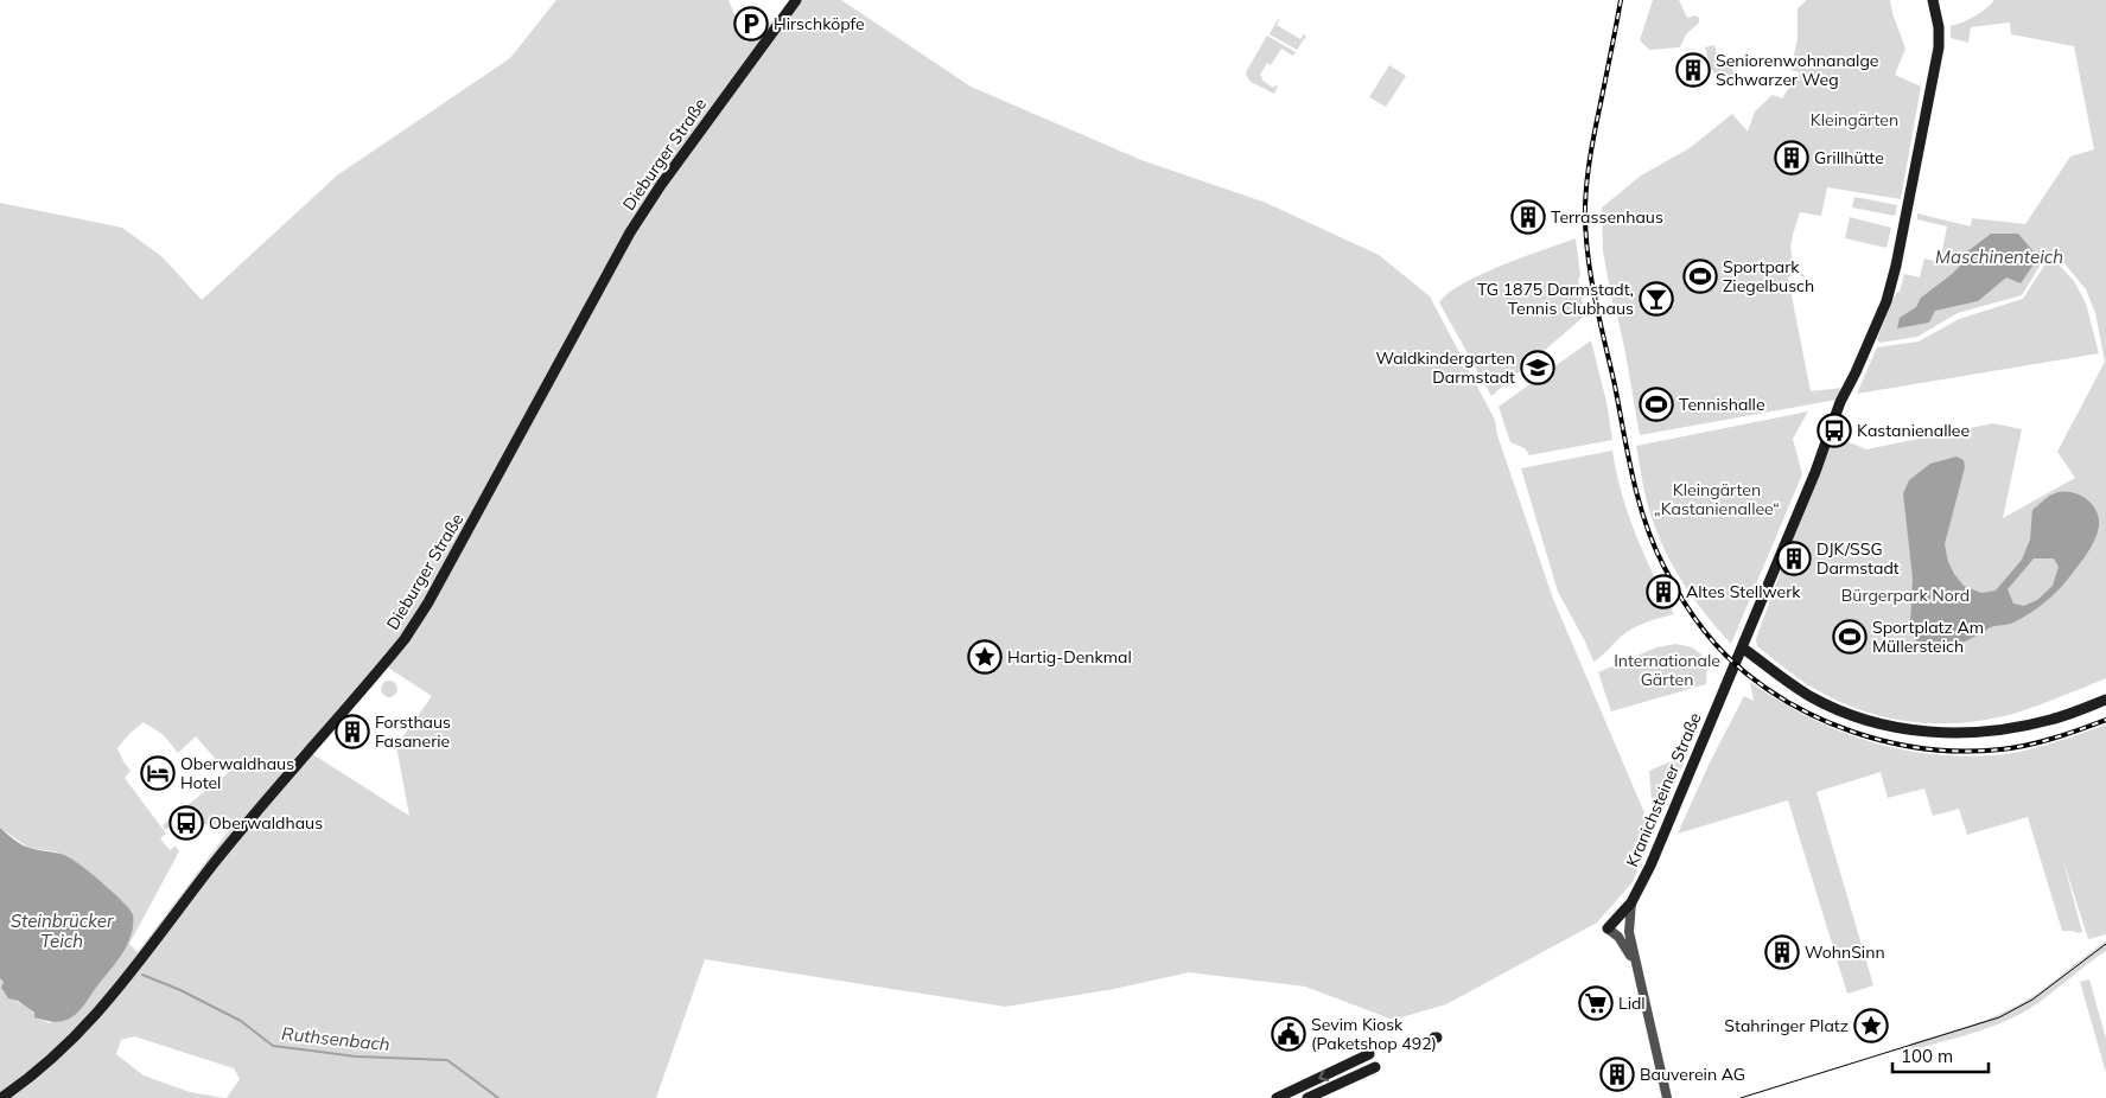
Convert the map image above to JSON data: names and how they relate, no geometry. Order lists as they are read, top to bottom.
{
  "streets": {
    "main road": ["Dieburger Straße", "Kranichsteiner Straße"]
  },
  "water": ["Maschinenteich", "Steinbrücker Teich", "Ruthsenbach"],
  "parks": [
    "Kleingärten",
    "Kleingärten „Kastanienallee“",
    "Bürgerpark Nord",
    "Internationale Gärten"
  ],
  "places": {
    "parking": ["Hirschköpfe"],
    "building": [
      "Seniorenwohnanalge Schwarzer Weg",
      "Grillhütte",
      "Terrassenhaus",
      "DJK/SSG Darmstadt",
      "Altes Stellwerk",
      "Forsthaus Fasanerie",
      "WohnSinn",
      "Bauverein AG"
    ],
    "sports": ["Sportpark Ziegelbusch", "Tennishalle", "Sportplatz Am Müllersteich"],
    "bar": ["TG 1875 Darmstadt, Tennis Clubhaus"],
    "school or university": ["Waldkindergarten Darmstadt"],
    "bus stop": ["Kastanienallee", "Oberwaldhaus"],
    "place": ["Hartig-Denkmal", "Stahringer Platz"],
    "hotel": ["Oberwaldhaus Hotel"],
    "supermarket": ["Lidl"],
    "public building": ["Sevim Kiosk (Paketshop 492)"]
  },
  "scale_bar": "100 m"
}
